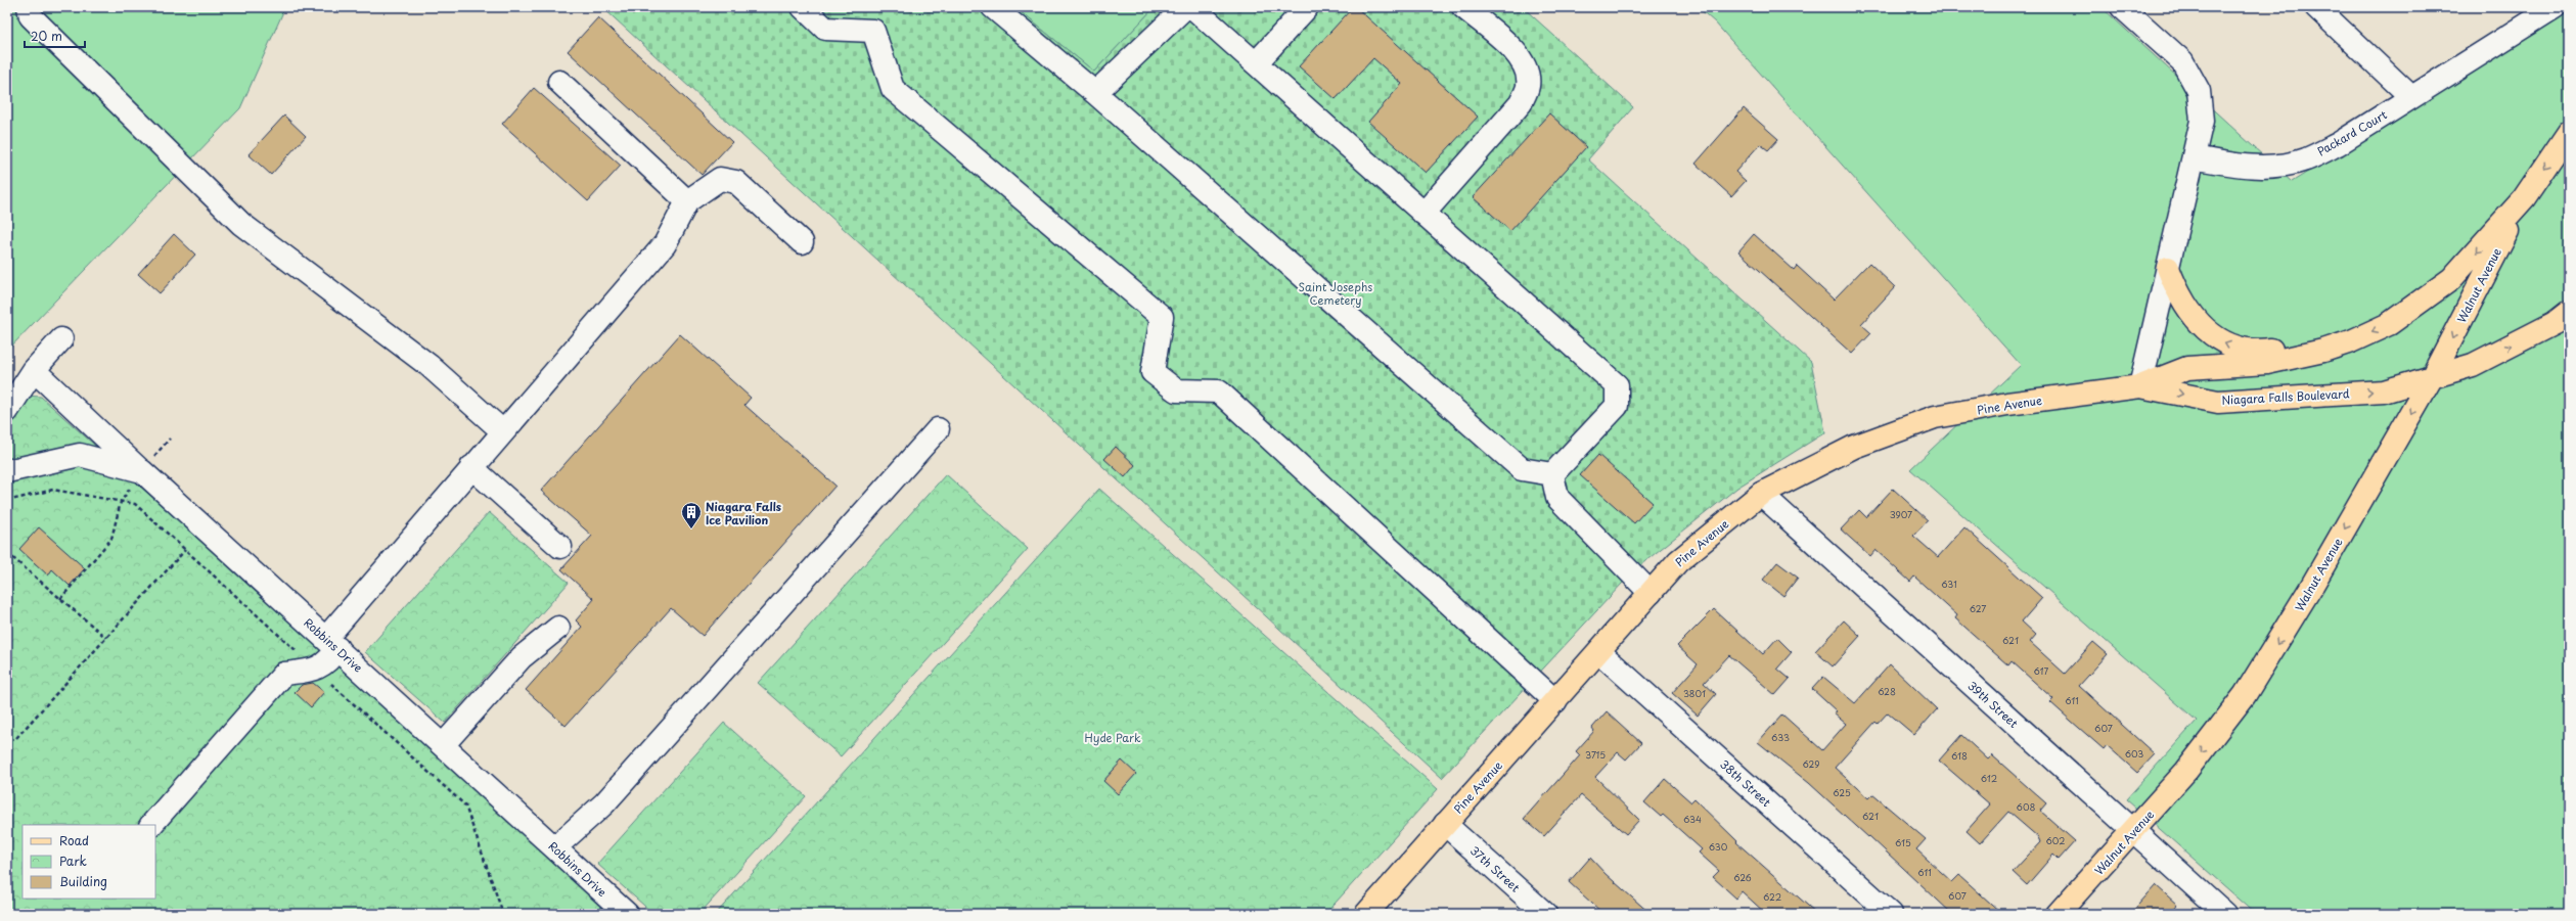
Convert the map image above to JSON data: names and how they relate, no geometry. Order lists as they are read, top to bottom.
{
  "streets": {
    "main road": ["Walnut Avenue", "Niagara Falls Boulevard", "Pine Avenue"],
    "street": [
      "Packard Court",
      "Robbins Drive",
      "39th Street",
      "38th Street",
      "37th Street"
    ]
  },
  "crossings": [
    ["Walnut Avenue", "Niagara Falls Boulevard"],
    ["Walnut Avenue", "39th Street"],
    ["Niagara Falls Boulevard", "Pine Avenue"],
    ["Pine Avenue", "39th Street"],
    ["Pine Avenue", "38th Street"],
    ["Pine Avenue", "37th Street"]
  ],
  "parks": ["Saint Josephs Cemetery", "Hyde Park"],
  "places": {
    "building": ["Niagara Falls Ice Pavilion"]
  },
  "house_numbers": [
    "3907",
    "631",
    "627",
    "621",
    "617",
    "628",
    "3801",
    "611",
    "607",
    "633",
    "603",
    "3715",
    "618",
    "629",
    "612",
    "625",
    "608",
    "621",
    "634",
    "602",
    "615",
    "630",
    "611",
    "626",
    "607",
    "622"
  ],
  "legend": ["Road", "Park", "Building"],
  "scale_bar": "20 m"
}
